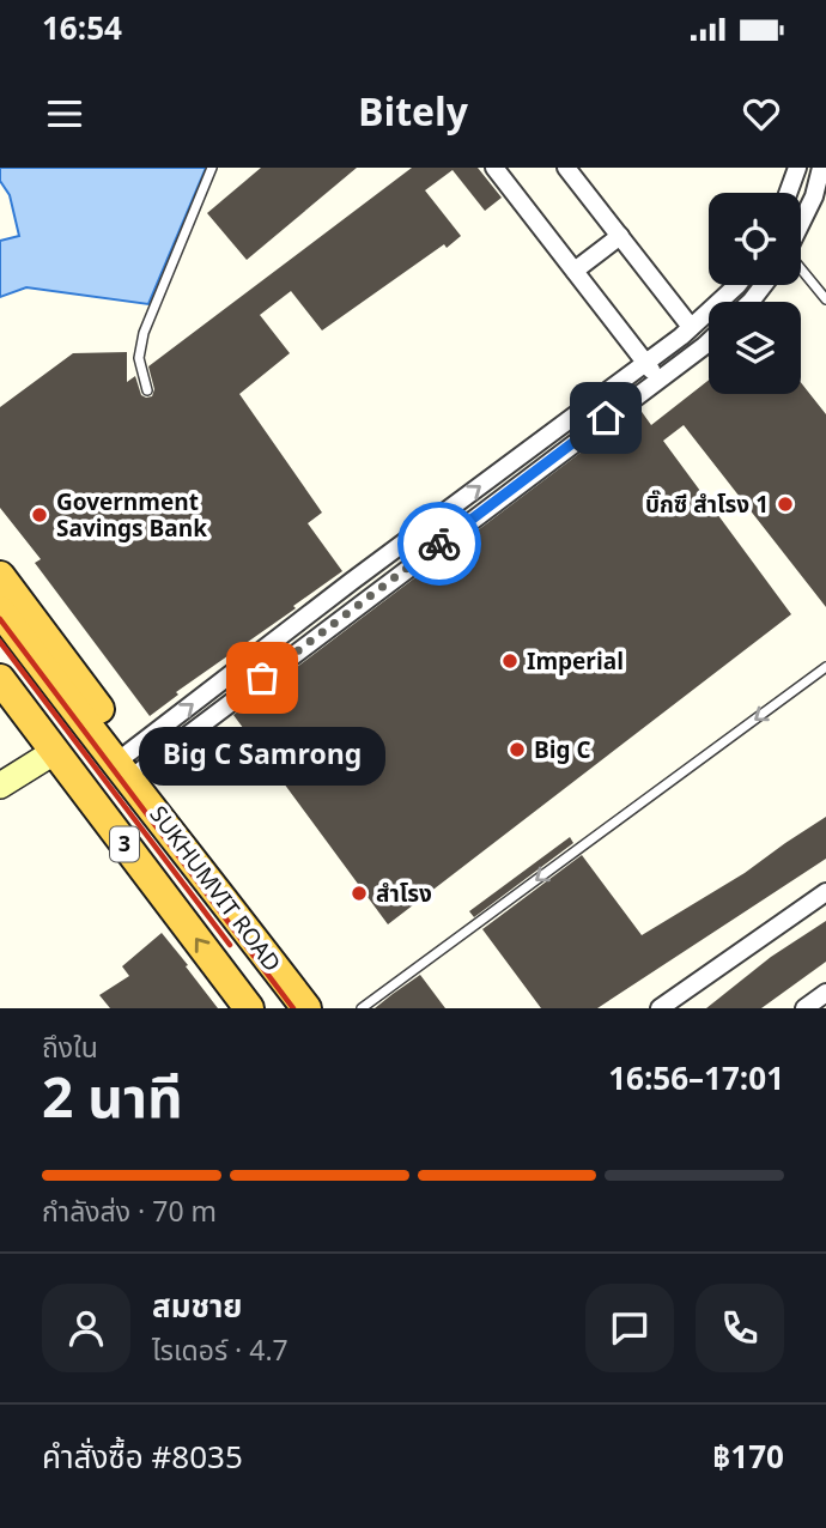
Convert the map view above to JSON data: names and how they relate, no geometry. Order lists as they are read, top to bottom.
{
  "streets": {
    "highway": ["3", "SUKHUMVIT ROAD"]
  },
  "places": [
    "บิ๊กซี สำโรง 1",
    "Government Savings Bank",
    "Imperial",
    "Big C Samrong",
    "Big C",
    "สำโรง"
  ],
  "page": {
    "status": "16:54",
    "header": "Bitely",
    "bubble": "Big C Samrong",
    "heading": ["2 นาที", "ถึงใน", "16:56–17:01"],
    "panel": [
      "สมชาย",
      "ไรเดอร์ · 4.7",
      "คำสั่งซื้อ #8035",
      "฿170"
    ],
    "bar": "กำลังส่ง · 70 m"
  }
}
